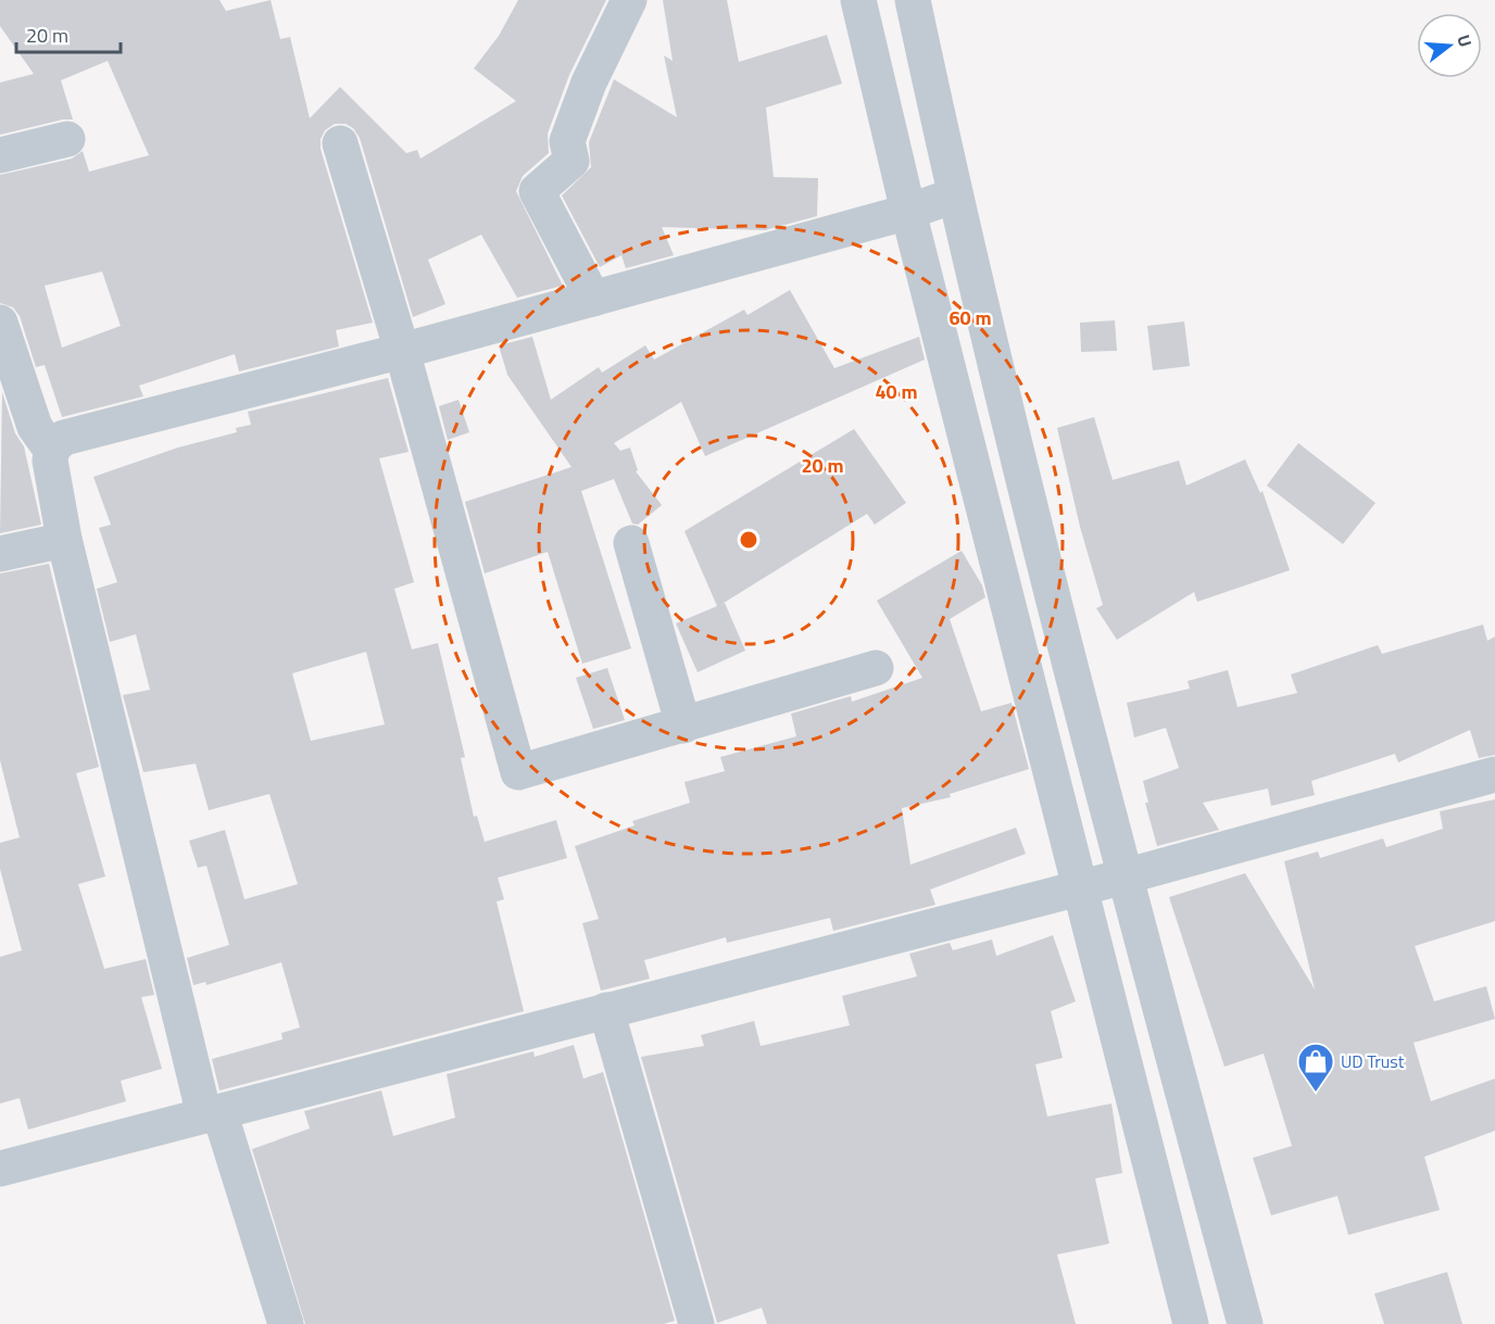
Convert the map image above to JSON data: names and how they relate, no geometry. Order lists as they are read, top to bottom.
{
  "places": {
    "shop": ["UD Trust"]
  },
  "scale_bar": "20 m",
  "north": "right",
  "rings": ["60 m", "40 m", "20 m"]
}
